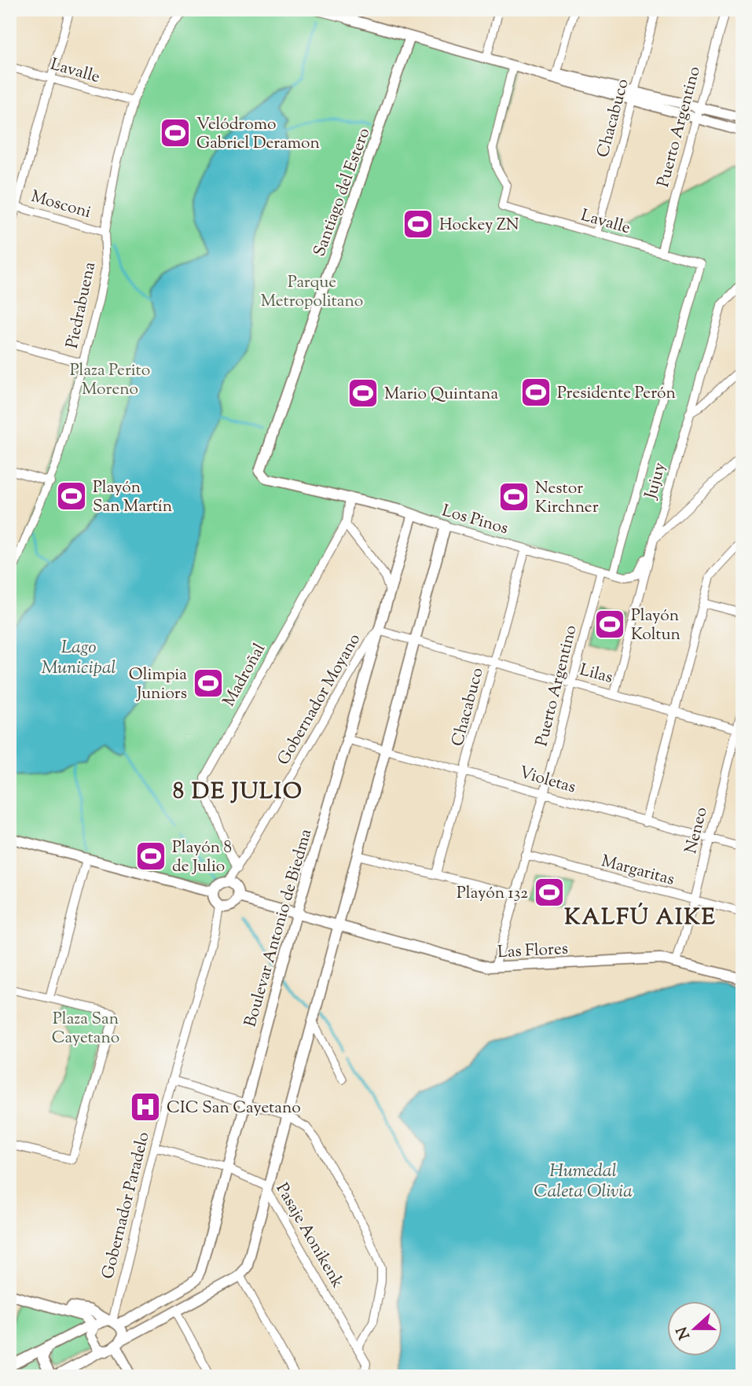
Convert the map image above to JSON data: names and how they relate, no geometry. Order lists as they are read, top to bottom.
{
  "streets": {
    "street": [
      "Lavalle",
      "Chacabuco",
      "Puerto Argentino",
      "Santiago del Estero",
      "Mosconi",
      "Piedrabuena",
      "Jujuy",
      "Los Pinos",
      "Lilas",
      "Madroñal",
      "Gobernador Moyano",
      "Violetas",
      "Neneo",
      "Margaritas",
      "Boulevar Antonio de Biedma",
      "Las Flores",
      "Gobernador Paradelo",
      "Pasaje Aonikenk"
    ]
  },
  "crossings": [
    ["Lavalle", "Chacabuco"],
    ["Lavalle", "Puerto Argentino"],
    ["Lavalle", "Piedrabuena"],
    ["Lavalle", "Los Pinos"],
    ["Chacabuco", "Los Pinos"],
    ["Chacabuco", "Lilas"],
    ["Chacabuco", "Violetas"],
    ["Puerto Argentino", "Los Pinos"],
    ["Puerto Argentino", "Lilas"],
    ["Puerto Argentino", "Violetas"],
    ["Puerto Argentino", "Margaritas"],
    ["Puerto Argentino", "Las Flores"],
    ["Santiago del Estero", "Los Pinos"],
    ["Mosconi", "Piedrabuena"],
    ["Jujuy", "Los Pinos"],
    ["Jujuy", "Lilas"],
    ["Los Pinos", "Madroñal"],
    ["Los Pinos", "Boulevar Antonio de Biedma"],
    ["Lilas", "Gobernador Moyano"],
    ["Lilas", "Neneo"],
    ["Lilas", "Boulevar Antonio de Biedma"],
    ["Madroñal", "Gobernador Moyano"],
    ["Gobernador Moyano", "Boulevar Antonio de Biedma"],
    ["Violetas", "Neneo"],
    ["Violetas", "Boulevar Antonio de Biedma"],
    ["Neneo", "Margaritas"],
    ["Neneo", "Las Flores"],
    ["Boulevar Antonio de Biedma", "Las Flores"],
    ["Boulevar Antonio de Biedma", "Gobernador Paradelo"],
    ["Boulevar Antonio de Biedma", "Pasaje Aonikenk"],
    ["Las Flores", "Gobernador Paradelo"],
    ["Gobernador Paradelo", "Pasaje Aonikenk"]
  ],
  "districts": ["8 DE JULIO", "KALFÚ AIKE"],
  "water": ["Lago Municipal", "Humedal Caleta Olivia"],
  "parks": ["Parque Metropolitano", "Plaza Perito Moreno", "Plaza San Cayetano"],
  "places": {
    "sports": [
      "Velódromo Gabriel Deramon",
      "Hockey ZN",
      "Presidente Perón",
      "Mario Quintana",
      "Playón San Martín",
      "Nestor Kirchner",
      "Playón Koltun",
      "Olimpia Juniors",
      "Playón 8 de Julio",
      "Playón 132"
    ],
    "hospital": ["CIC San Cayetano"]
  },
  "north": "left"
}
